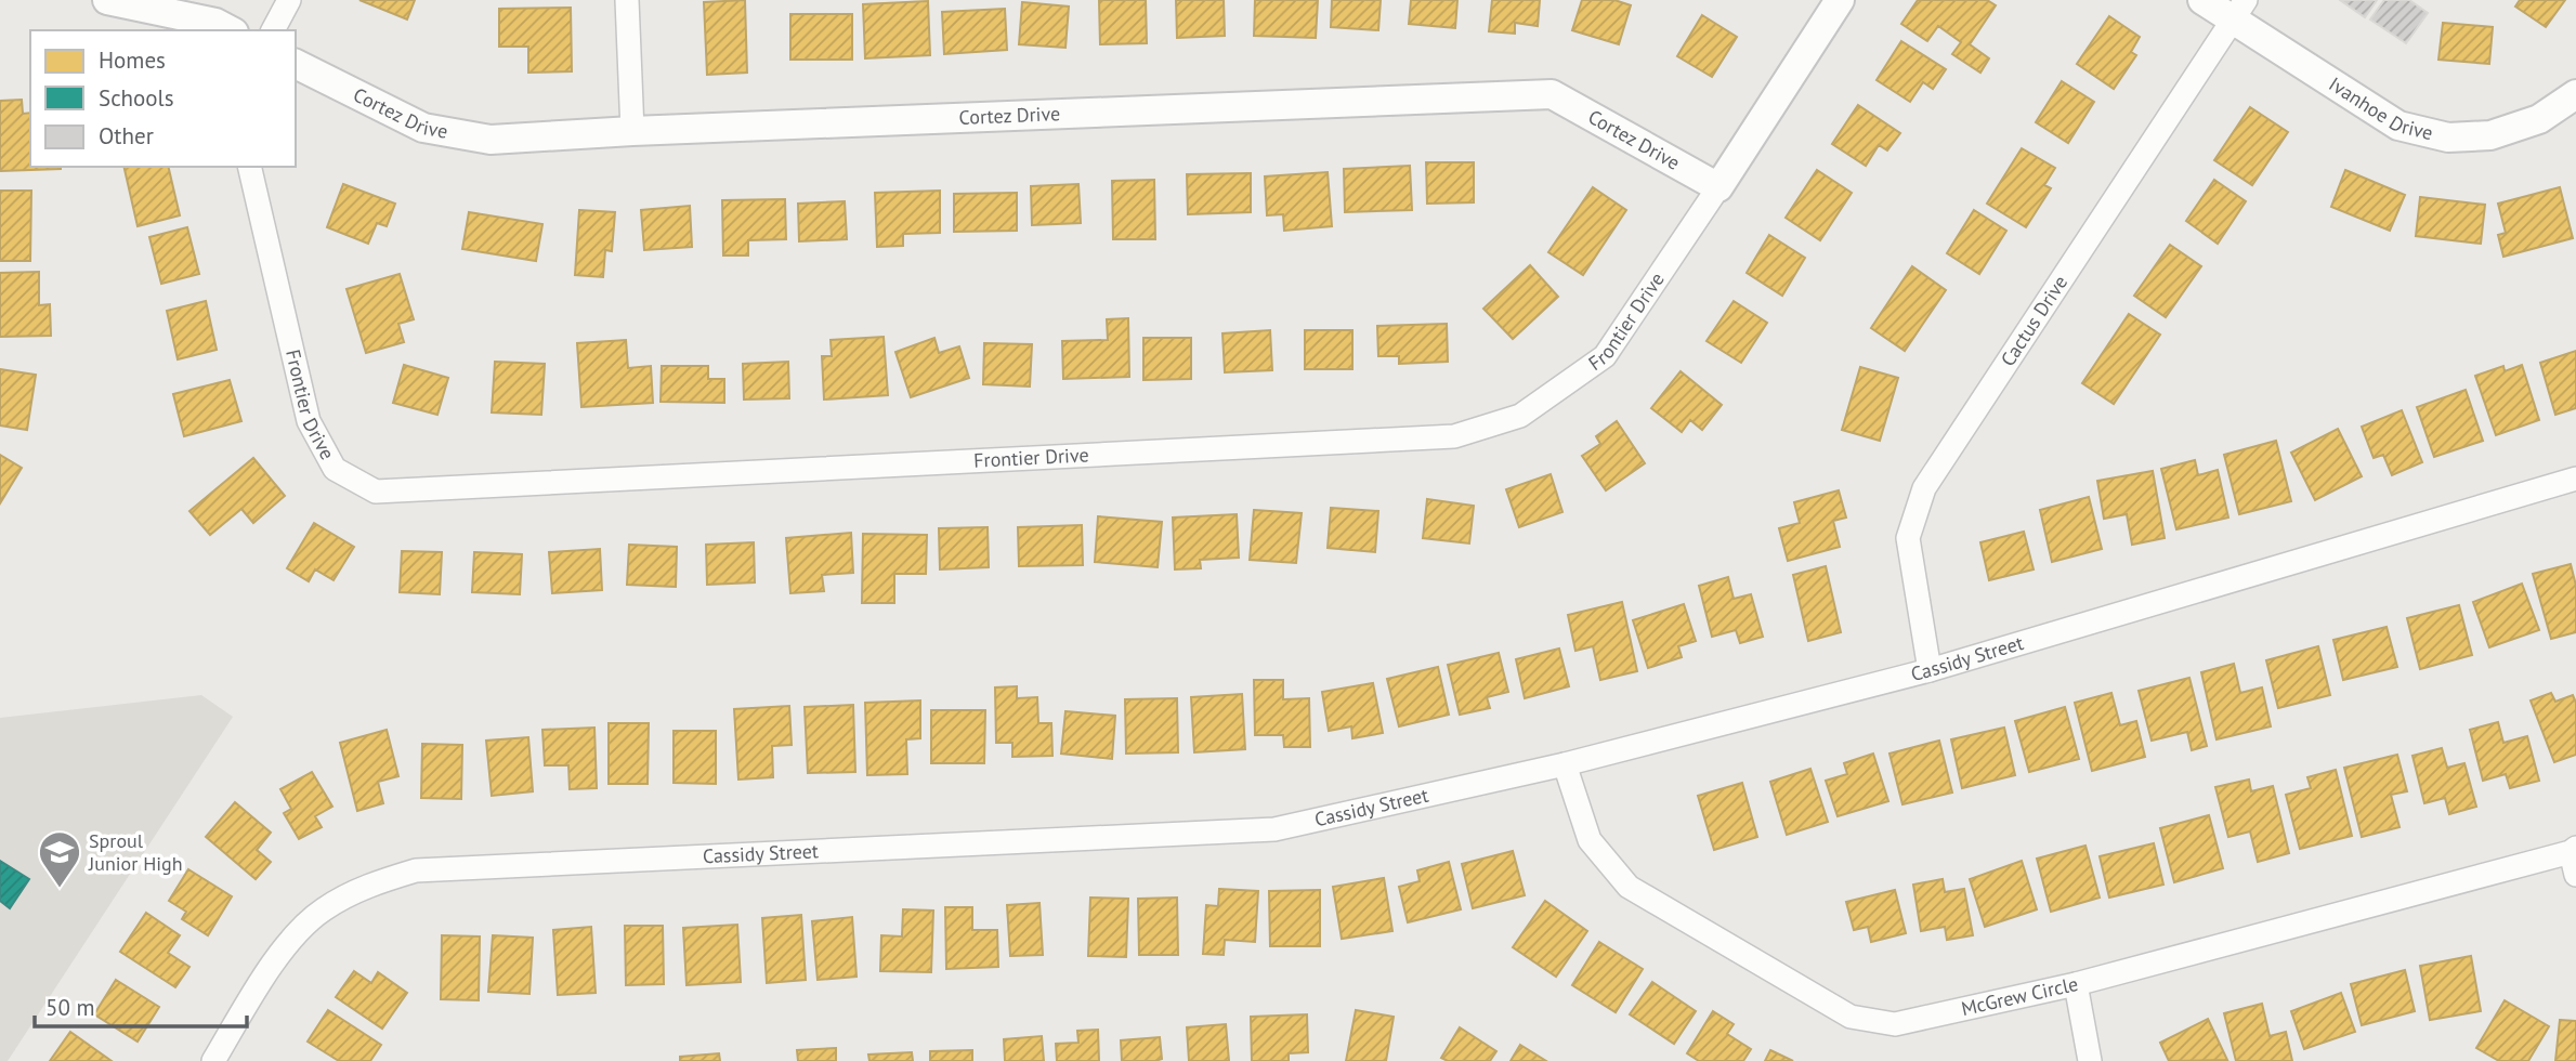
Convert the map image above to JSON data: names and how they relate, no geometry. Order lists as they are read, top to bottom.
{
  "streets": {
    "street": [
      "Ivanhoe Drive",
      "Cortez Drive",
      "Frontier Drive",
      "Cactus Drive",
      "Cassidy Street",
      "McGrew Circle"
    ]
  },
  "crossings": [
    ["Ivanhoe Drive", "Cactus Drive"],
    ["Cortez Drive", "Frontier Drive"],
    ["Cactus Drive", "Cassidy Street"],
    ["Cassidy Street", "McGrew Circle"]
  ],
  "places": {
    "school or university": ["Sproul Junior High"]
  },
  "legend": ["Homes", "Schools", "Other"],
  "scale_bar": "50 m"
}
